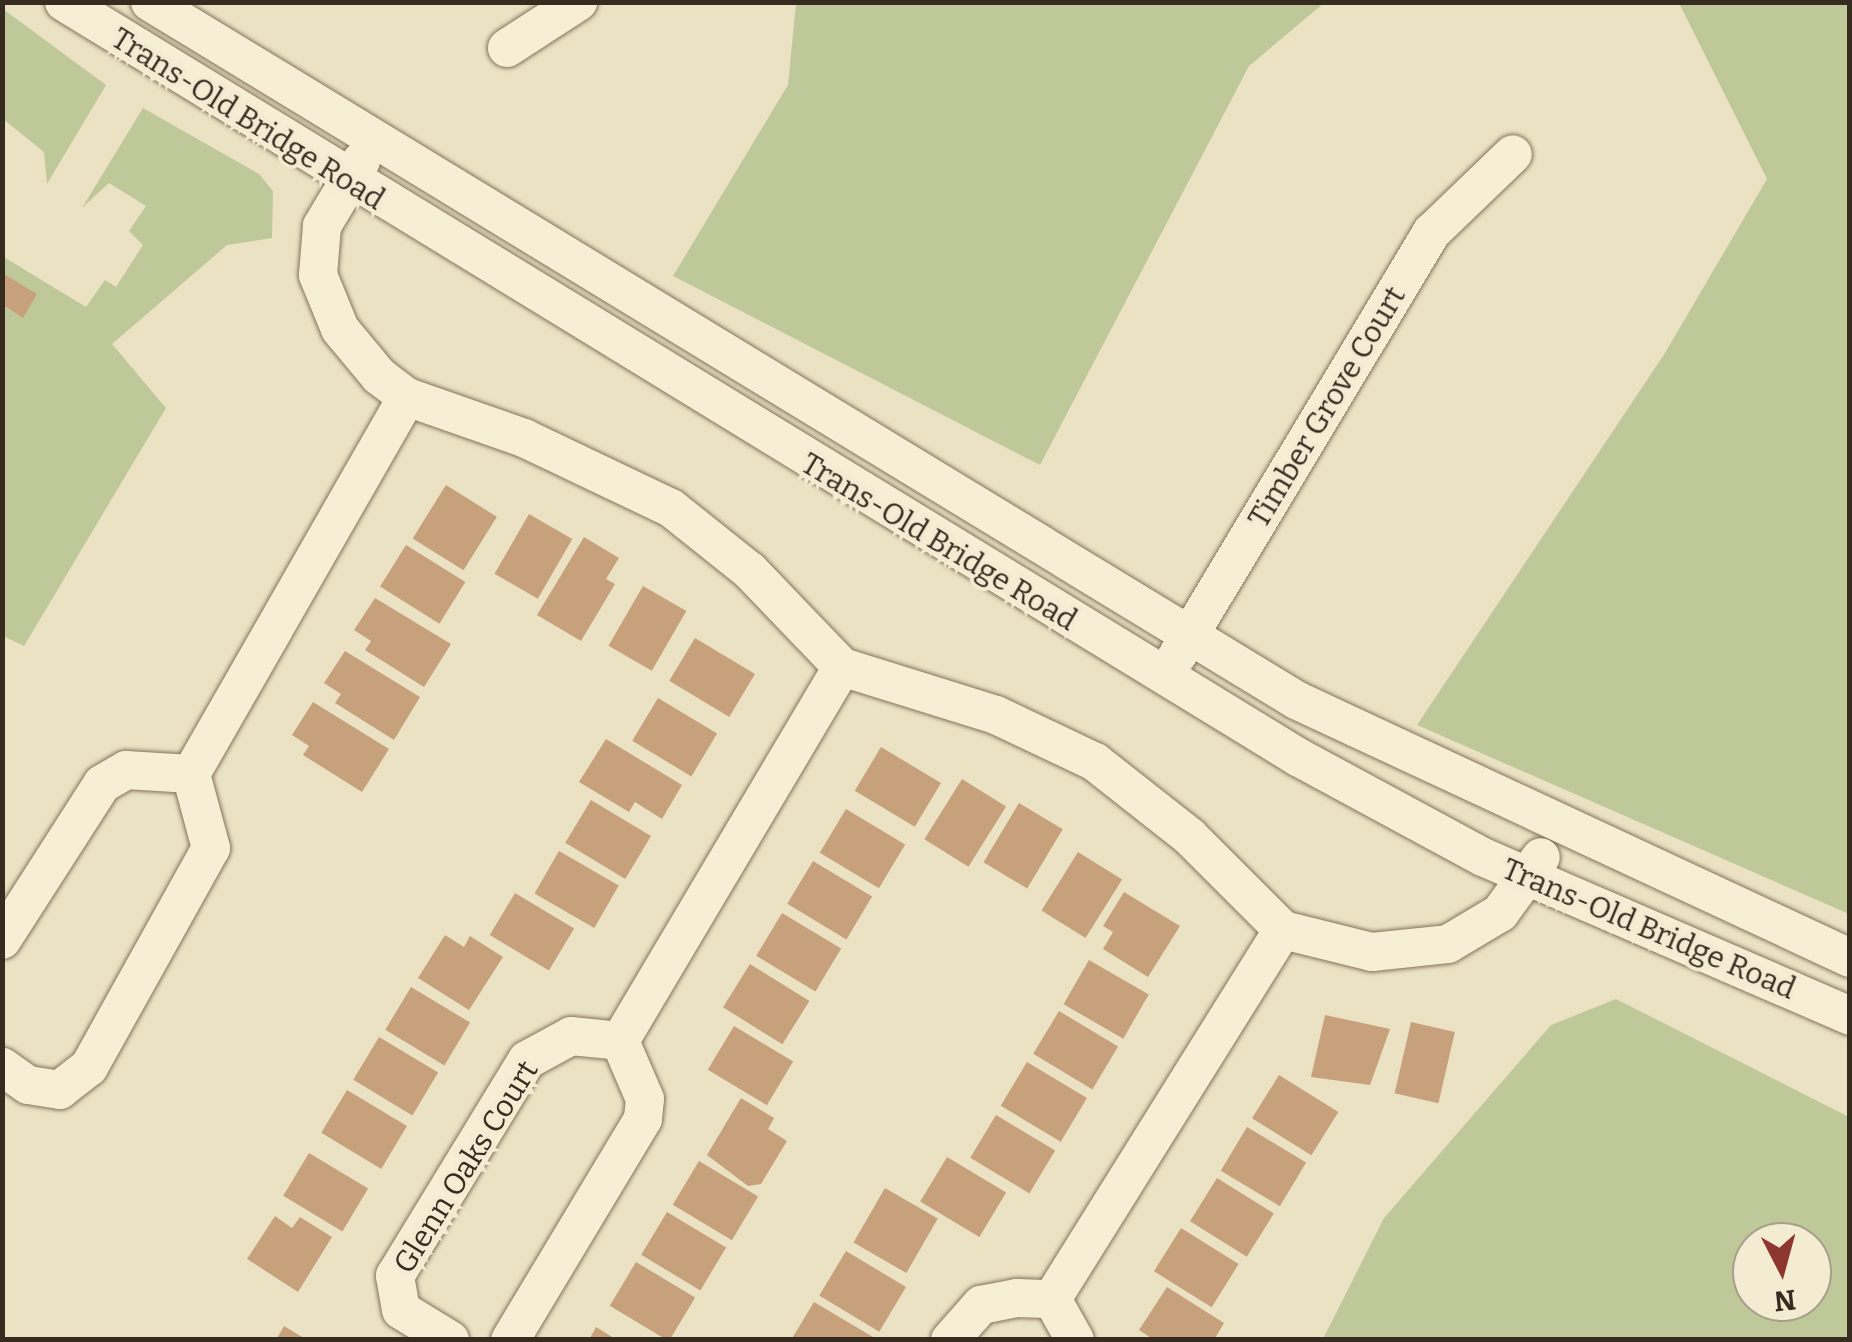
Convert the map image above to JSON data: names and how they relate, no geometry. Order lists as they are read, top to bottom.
{
  "streets": {
    "street": ["Trans-Old Bridge Road", "Timber Grove Court", "Glenn Oaks Court"]
  },
  "crossings": [
    ["Trans-Old Bridge Road", "Timber Grove Court"]
  ],
  "north": "bottom"
}
